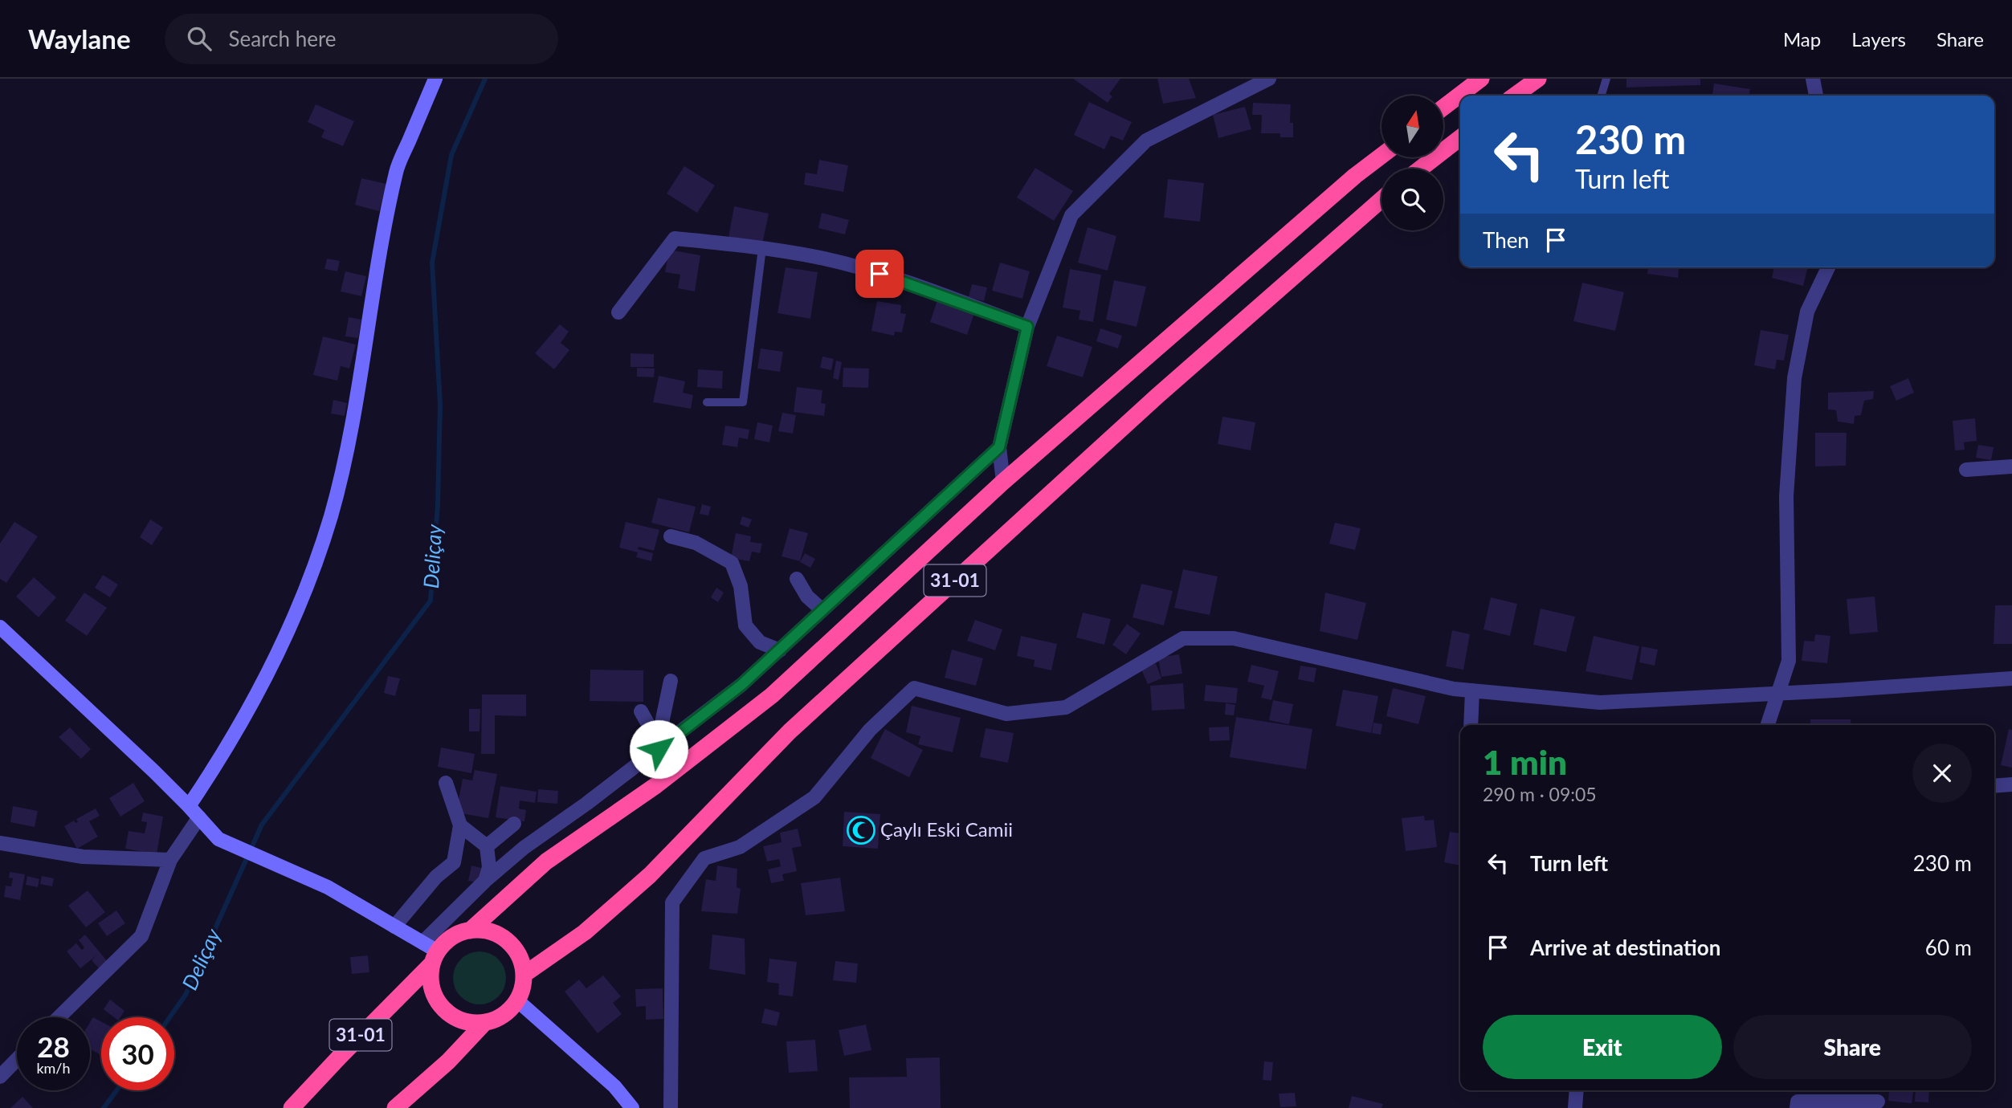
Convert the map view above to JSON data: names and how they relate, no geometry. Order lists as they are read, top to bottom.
{
  "streets": {
    "highway": ["31-01"]
  },
  "water": ["Deliçay"],
  "places": {
    "mosque": ["Çaylı Eski Camii"]
  },
  "north": "top",
  "page": {
    "header": "Waylane",
    "search": "Search here",
    "nav": ["Map", "Layers", "Share"],
    "turn": ["230 m", "Turn left"],
    "then": "Then",
    "heading": ["1 min", "290 m · 09:05"],
    "list": [
      {
        "name": "Turn left",
        "value": "230 m"
      },
      {
        "name": "Arrive at destination",
        "value": "60 m"
      }
    ],
    "buttons": ["Exit", "Share"],
    "speed": "28 km/h",
    "limit": "30"
  }
}
